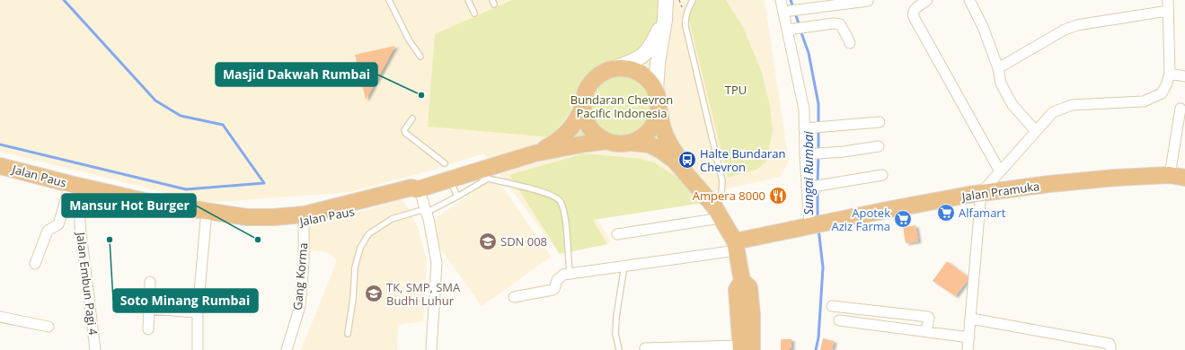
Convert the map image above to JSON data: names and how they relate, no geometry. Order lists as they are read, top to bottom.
{
  "streets": {
    "main road": ["Jalan Paus", "Jalan Pramuka"],
    "street": ["Gang Korma", "Jalan Embun Pagi 4"]
  },
  "crossings": [
    ["Jalan Paus", "Gang Korma"],
    ["Jalan Paus", "Jalan Embun Pagi 4"]
  ],
  "water": ["Sungai Rumbai"],
  "parks": ["TPU", "Bundaran Chevron Pacific Indonesia"],
  "places": {
    "other": ["Masjid Dakwah Rumbai", "Soto Minang Rumbai", "Mansur Hot Burger"],
    "bus stop": ["Halte Bundaran Chevron"],
    "restaurant": ["Ampera 8000"],
    "supermarket": ["Alfamart", "Apotek Aziz Farma"],
    "school or university": ["SDN 008", "TK, SMP, SMA Budhi Luhur"]
  }
}
